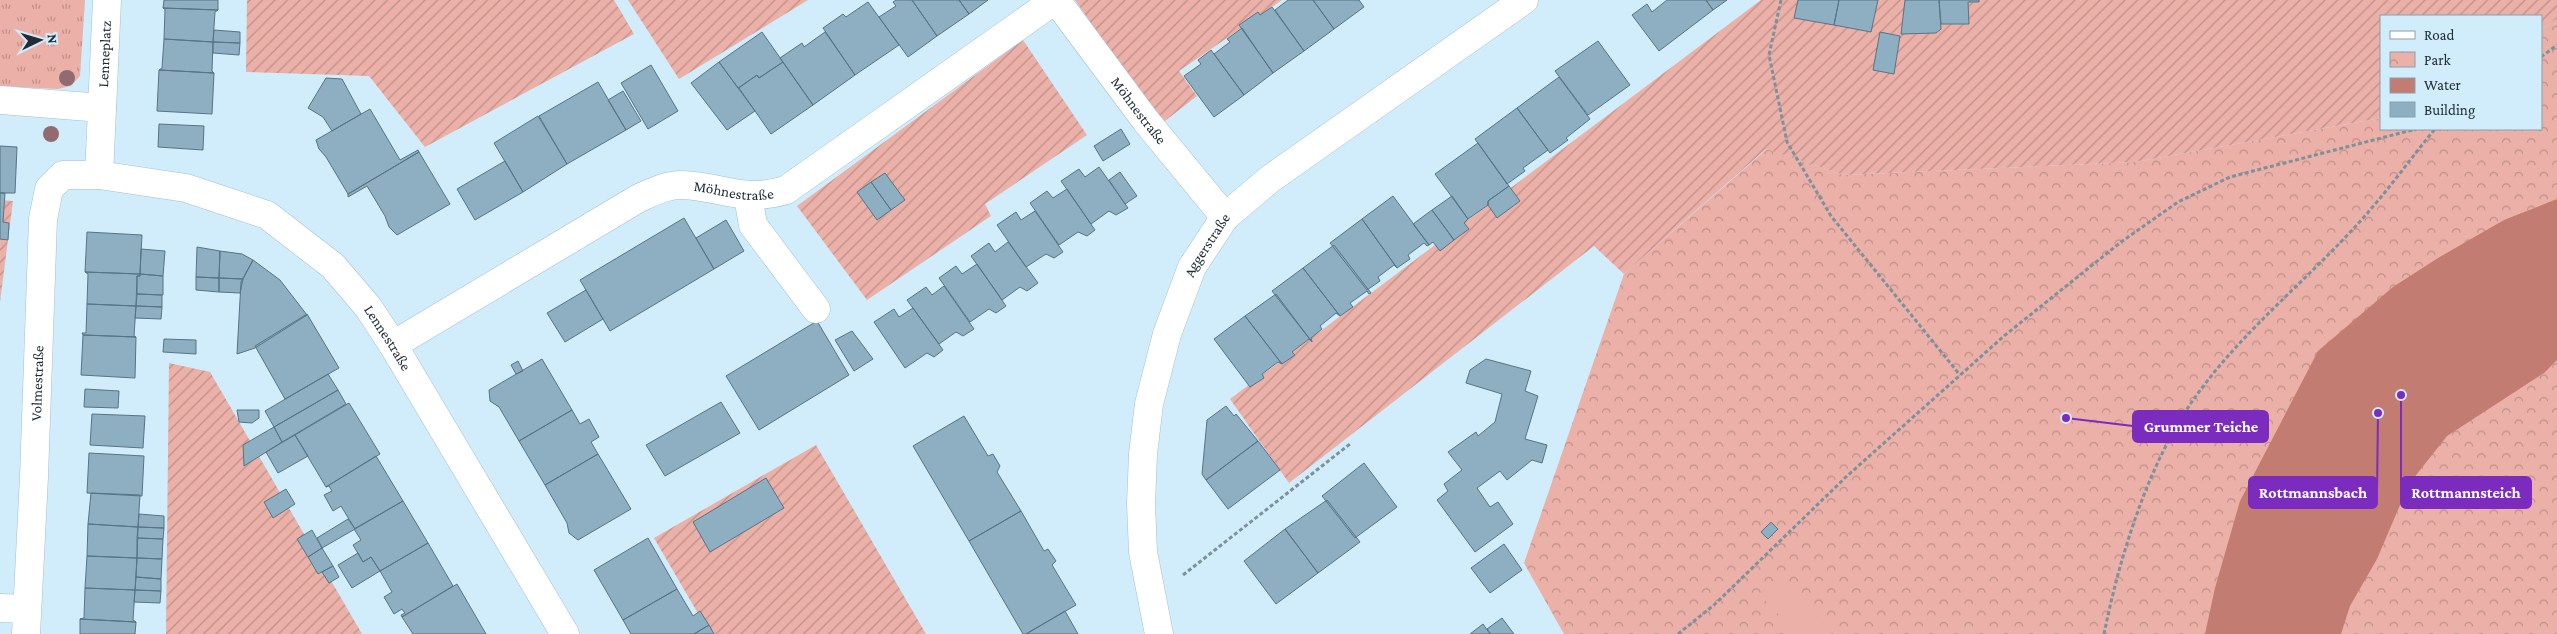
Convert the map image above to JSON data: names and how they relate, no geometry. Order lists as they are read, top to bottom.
{
  "streets": {
    "street": [
      "Lenneplatz",
      "Möhnestraße",
      "Aggerstraße",
      "Lennestraße",
      "Volmestraße"
    ]
  },
  "crossings": [
    ["Lenneplatz", "Lennestraße"],
    ["Lenneplatz", "Volmestraße"],
    ["Möhnestraße", "Aggerstraße"],
    ["Möhnestraße", "Lennestraße"],
    ["Lennestraße", "Volmestraße"]
  ],
  "places": ["Rottmannsteich", "Rottmannsbach", "Grummer Teiche"],
  "legend": [
    "Road",
    "Park",
    "Water",
    "Building"
  ],
  "north": "right"
}
